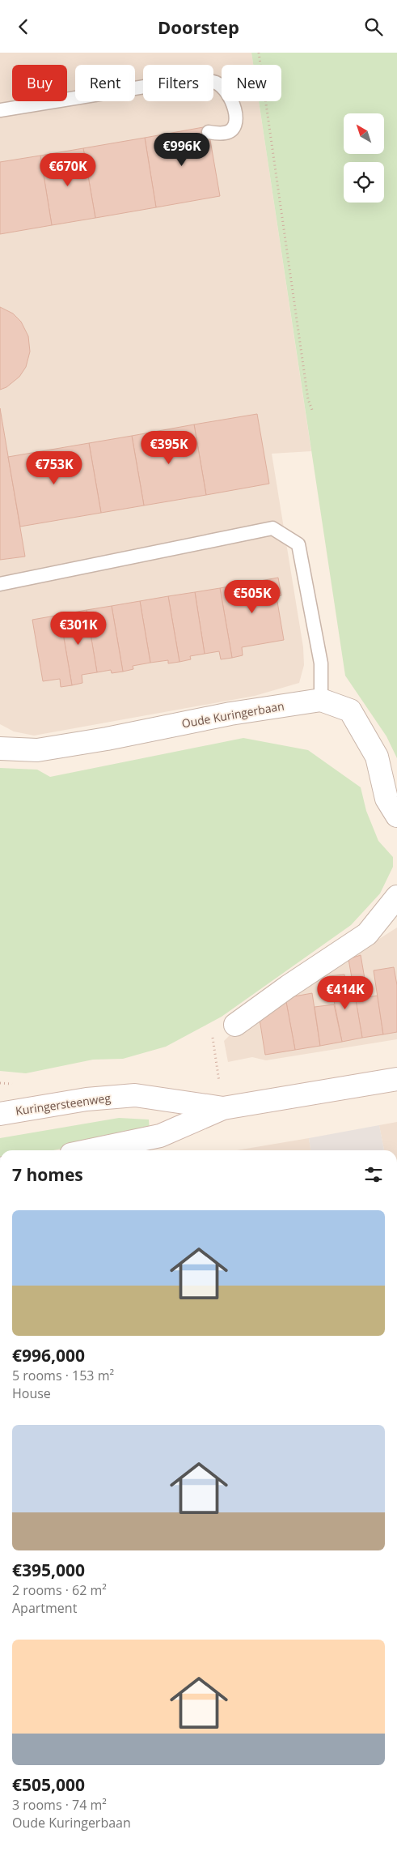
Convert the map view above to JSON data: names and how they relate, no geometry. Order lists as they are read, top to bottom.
{
  "streets": {
    "street": ["Oude Kuringerbaan", "Kuringersteenweg"]
  },
  "north": "top left",
  "page": {
    "header": "Doorstep",
    "chip": [
      "Buy",
      "Rent",
      "Filters",
      "New"
    ],
    "price": [
      "€996K",
      "€670K",
      "€395K",
      "€753K",
      "€505K",
      "€301K",
      "€414K"
    ],
    "heading": "7 homes",
    "list": [
      {
        "name": "€996,000",
        "note": "5 rooms · 153 m² · House"
      },
      {
        "name": "€395,000",
        "note": "2 rooms · 62 m² · Apartment"
      },
      {
        "name": "€505,000",
        "note": "3 rooms · 74 m² · Oude Kuringerbaan"
      }
    ]
  }
}
